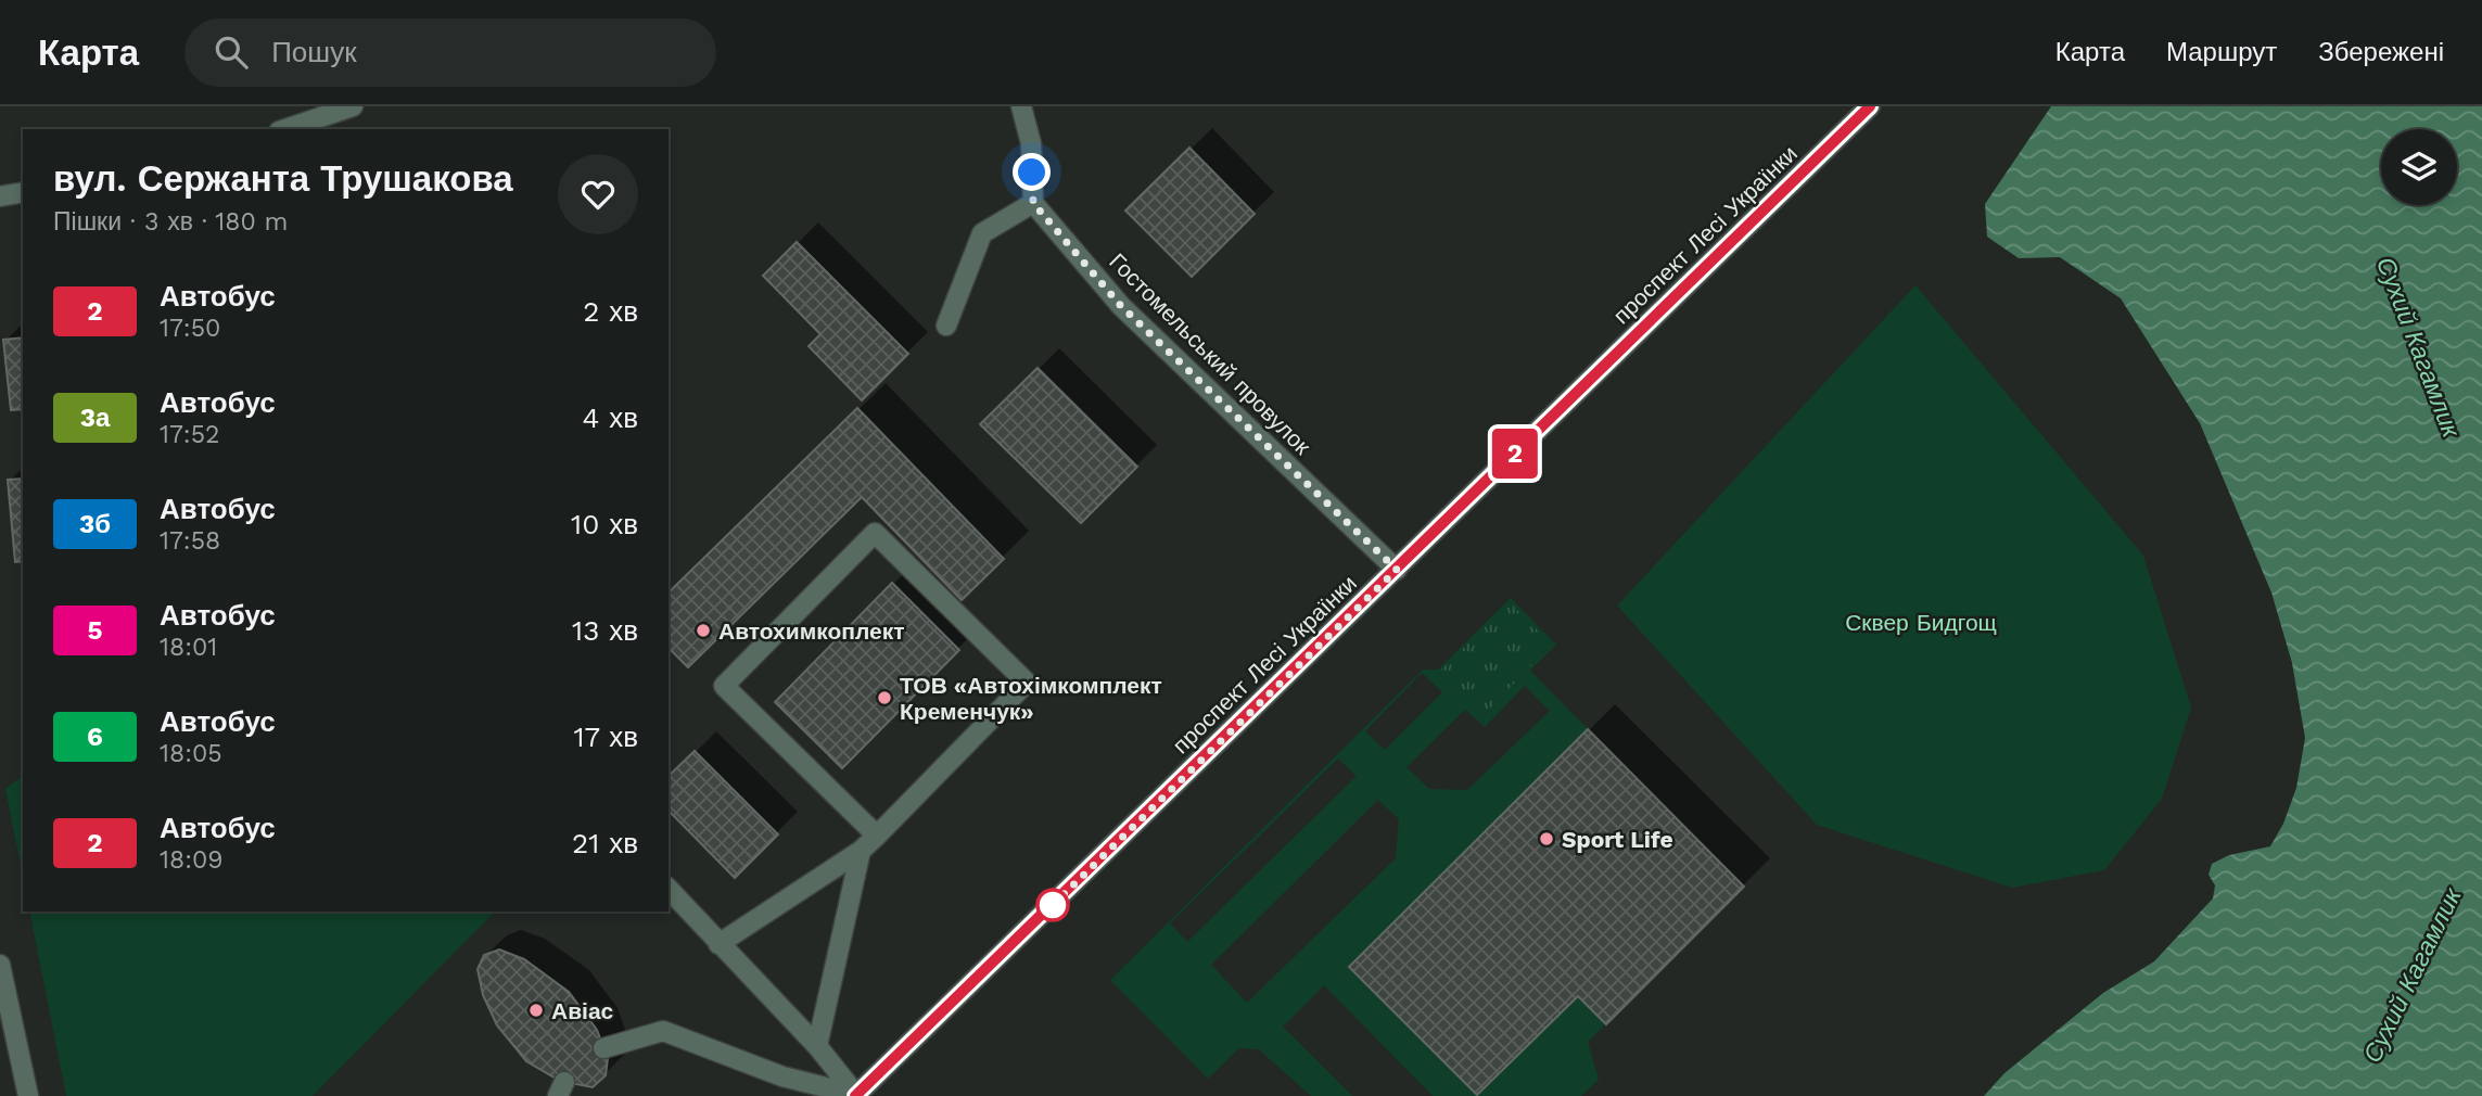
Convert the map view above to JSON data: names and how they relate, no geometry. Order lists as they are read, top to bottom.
{
  "streets": {
    "street": ["проспект Лесі Українки", "Гостомельський провулок"]
  },
  "crossings": [
    ["проспект Лесі Українки", "Гостомельський провулок"]
  ],
  "water": ["Сухий Кагамлик"],
  "parks": ["Сквер Бидгощ"],
  "places": [
    "Автохимкоплект",
    "ТОВ «Автохімкомплект Кременчук»",
    "Sport Life",
    "Авіас"
  ],
  "lines": ["bus line 2"],
  "page": {
    "header": "Карта",
    "search": "Пошук",
    "nav": ["Карта", "Маршрут", "Збережені"],
    "on_map": "2",
    "heading": ["вул. Сержанта Трушакова", "Пішки · 3 хв · 180 m"],
    "list": [
      {
        "mark": "2",
        "name": "Автобус",
        "note": "17:50",
        "value": "2 хв"
      },
      {
        "mark": "3а",
        "name": "Автобус",
        "note": "17:52",
        "value": "4 хв"
      },
      {
        "mark": "3б",
        "name": "Автобус",
        "note": "17:58",
        "value": "10 хв"
      },
      {
        "mark": "5",
        "name": "Автобус",
        "note": "18:01",
        "value": "13 хв"
      },
      {
        "mark": "6",
        "name": "Автобус",
        "note": "18:05",
        "value": "17 хв"
      },
      {
        "mark": "2",
        "name": "Автобус",
        "note": "18:09",
        "value": "21 хв"
      }
    ]
  }
}
